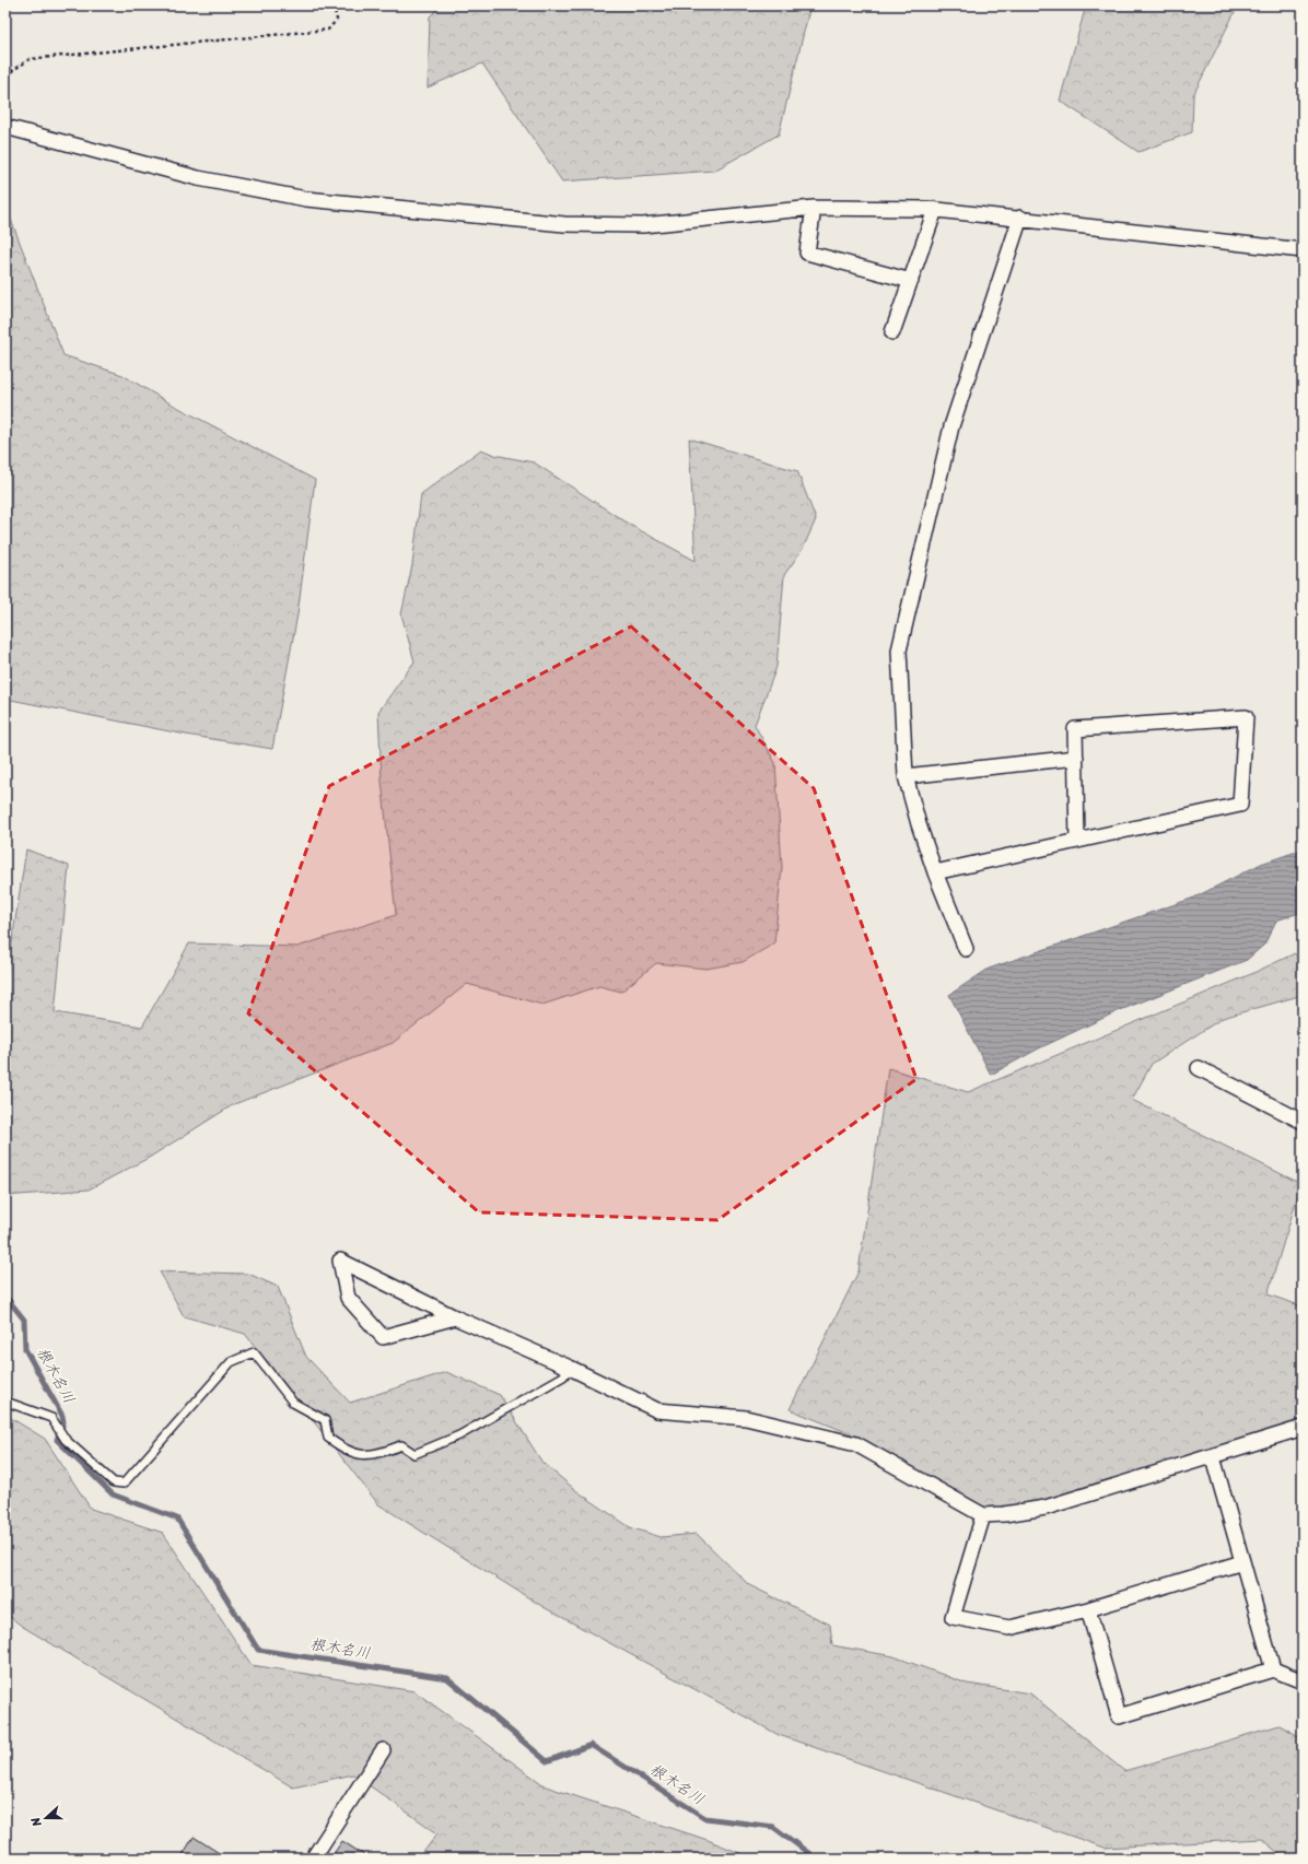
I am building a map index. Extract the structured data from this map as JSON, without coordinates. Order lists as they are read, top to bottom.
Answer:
{
  "water": ["根木名川"],
  "north": "left"
}
